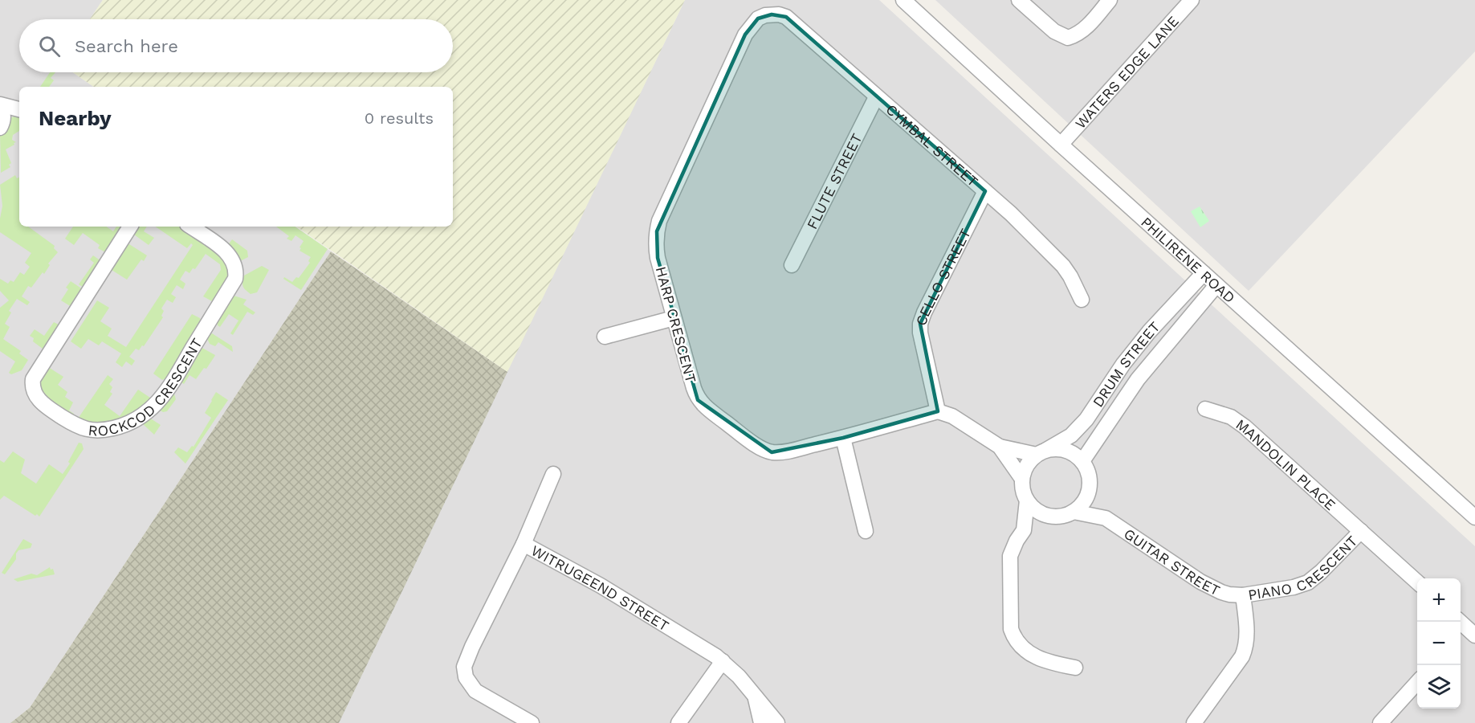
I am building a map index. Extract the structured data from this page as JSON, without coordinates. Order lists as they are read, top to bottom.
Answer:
{
  "streets": {
    "street": [
      "WATERS EDGE LANE",
      "CYMBAL STREET",
      "FLUTE STREET",
      "PHILIRENE ROAD",
      "CELLO STREET",
      "HARP CRESCENT",
      "DRUM STREET",
      "ROCKCOD CRESCENT",
      "MANDOLIN PLACE",
      "GUITAR STREET",
      "PIANO CRESCENT",
      "WITRUGEEND STREET"
    ]
  },
  "crossings": [
    ["WATERS EDGE LANE", "PHILIRENE ROAD"],
    ["CYMBAL STREET", "FLUTE STREET"],
    ["CYMBAL STREET", "CELLO STREET"],
    ["CYMBAL STREET", "HARP CRESCENT"],
    ["PHILIRENE ROAD", "DRUM STREET"],
    ["CELLO STREET", "HARP CRESCENT"],
    ["DRUM STREET", "GUITAR STREET"],
    ["MANDOLIN PLACE", "PIANO CRESCENT"],
    ["GUITAR STREET", "PIANO CRESCENT"]
  ],
  "page": {
    "search": "Search here",
    "heading": ["Nearby", "0 results"],
    "map_buttons": ["+", "−"]
  }
}
